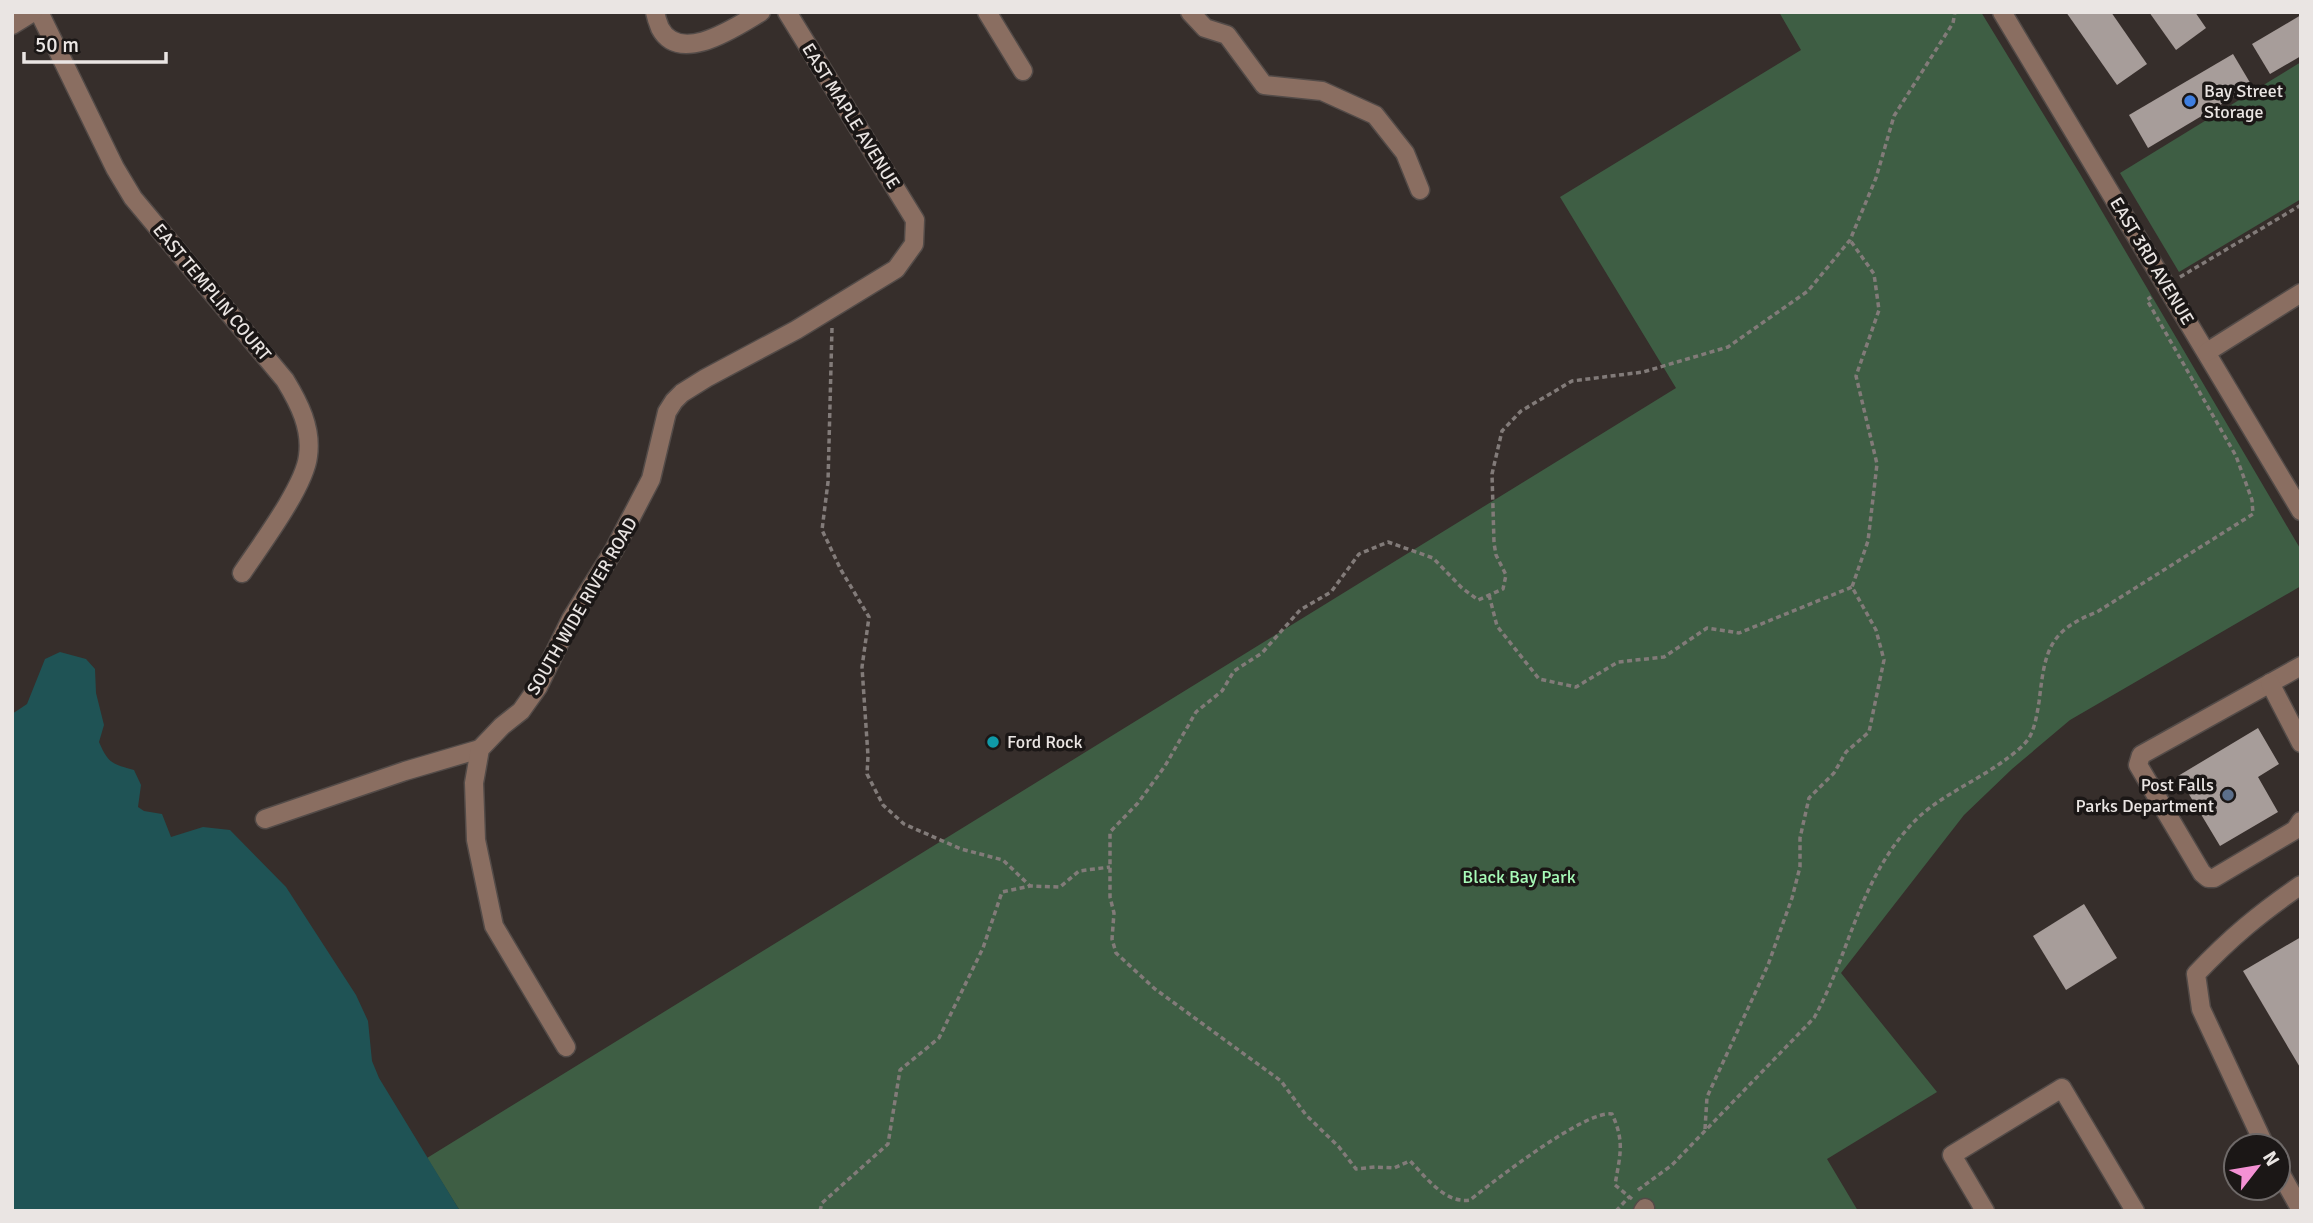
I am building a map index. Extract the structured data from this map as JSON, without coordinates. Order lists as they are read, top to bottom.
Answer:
{
  "streets": {
    "street": [
      "EAST MAPLE AVENUE",
      "EAST 3RD AVENUE",
      "EAST TEMPLIN COURT",
      "SOUTH WIDE RIVER ROAD"
    ]
  },
  "crossings": [
    ["EAST MAPLE AVENUE", "SOUTH WIDE RIVER ROAD"]
  ],
  "parks": ["Black Bay Park"],
  "places": ["Bay Street Storage", "Ford Rock", "Post Falls Parks Department"],
  "scale_bar": "50 m",
  "north": "top right"
}
